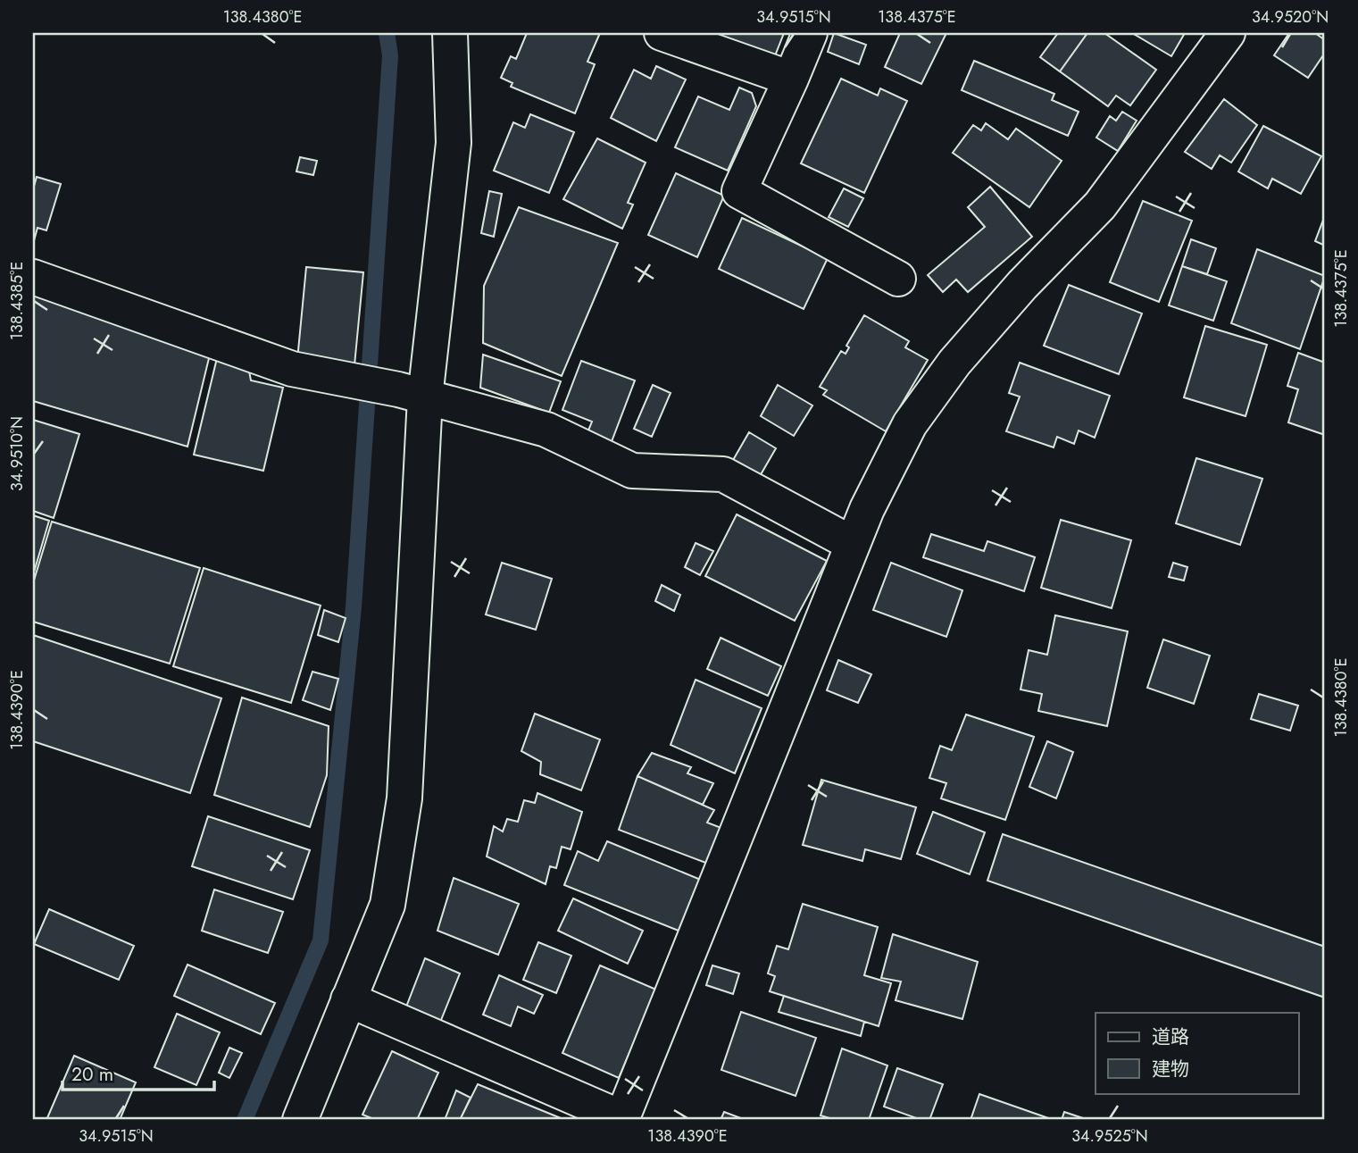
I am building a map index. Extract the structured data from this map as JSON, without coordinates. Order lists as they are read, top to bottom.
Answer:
{
  "legend": ["道路", "建物"],
  "scale_bar": "20 m",
  "coordinates": [
    "138.4380°E",
    "34.9515°N",
    "138.4375°E",
    "34.9520°N",
    "138.4385°E",
    "34.9510°N",
    "138.4390°E",
    "34.9525°N"
  ]
}
